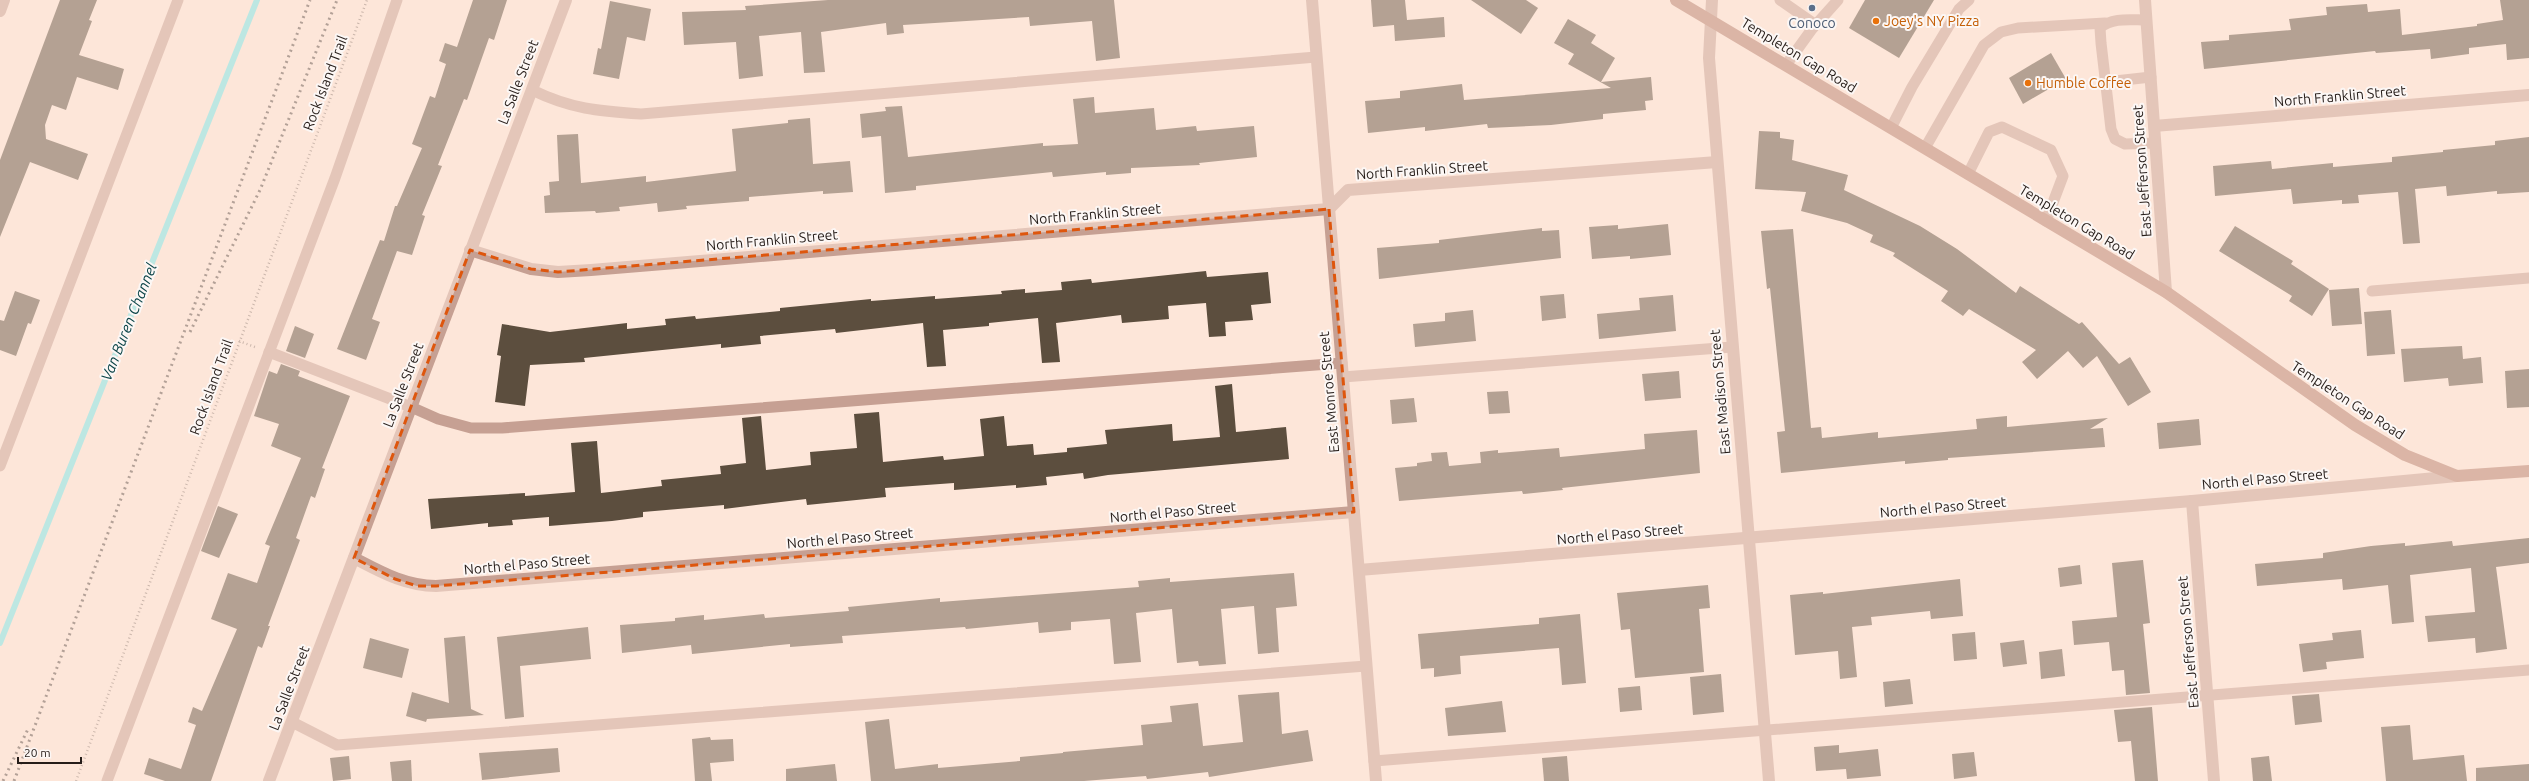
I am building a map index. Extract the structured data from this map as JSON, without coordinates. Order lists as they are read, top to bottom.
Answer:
{
  "streets": {
    "street": [
      "Templeton Gap Road",
      "La Salle Street",
      "North Franklin Street",
      "East Jefferson Street",
      "East Monroe Street",
      "East Madison Street",
      "North el Paso Street"
    ],
    "path": ["Rock Island Trail"]
  },
  "crossings": [
    ["Templeton Gap Road", "East Jefferson Street"],
    ["Templeton Gap Road", "East Madison Street"],
    ["Templeton Gap Road", "North el Paso Street"],
    ["La Salle Street", "North Franklin Street"],
    ["La Salle Street", "North el Paso Street"],
    ["North Franklin Street", "East Jefferson Street"],
    ["North Franklin Street", "East Monroe Street"],
    ["North Franklin Street", "East Madison Street"],
    ["East Jefferson Street", "North el Paso Street"],
    ["East Monroe Street", "North el Paso Street"],
    ["East Madison Street", "North el Paso Street"]
  ],
  "water": ["Van Buren Channel"],
  "places": ["Conoco", "Joey's NY Pizza", "Humble Coffee"],
  "scale_bar": "20 m"
}
